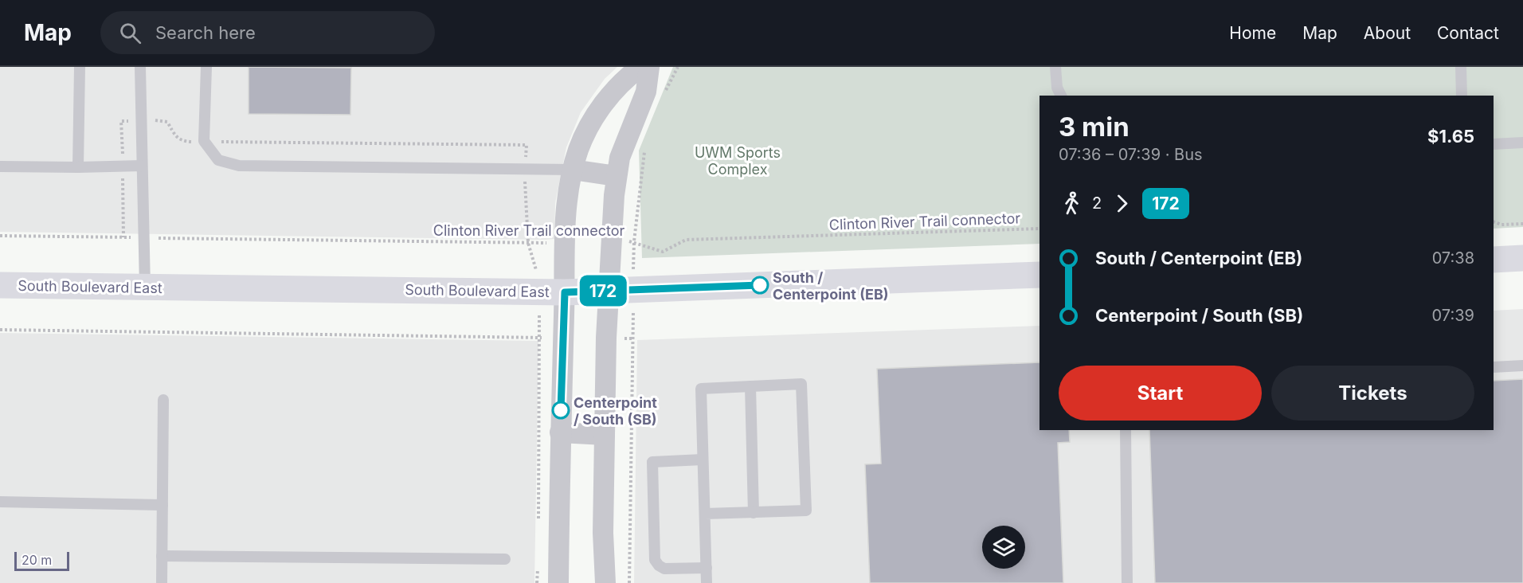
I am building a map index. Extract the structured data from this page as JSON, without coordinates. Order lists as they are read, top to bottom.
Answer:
{
  "streets": {
    "street": ["South Boulevard East"],
    "path": ["Clinton River Trail connector"]
  },
  "parks": ["UWM Sports Complex"],
  "places": ["South / Centerpoint (EB)", "Centerpoint / South (SB)"],
  "lines": ["bus line 172"],
  "scale_bar": "20 m",
  "page": {
    "header": "Map",
    "search": "Search here",
    "nav": [
      "Home",
      "Map",
      "About",
      "Contact"
    ],
    "on_map": "172",
    "heading": ["3 min", "07:36 – 07:39 · Bus", "$1.65"],
    "legs": ["2", "172"],
    "list": [
      {
        "name": "South / Centerpoint (EB)",
        "value": "07:38"
      },
      {
        "name": "Centerpoint / South (SB)",
        "value": "07:39"
      }
    ],
    "buttons": ["Start", "Tickets"],
    "scale": "20 m"
  }
}
